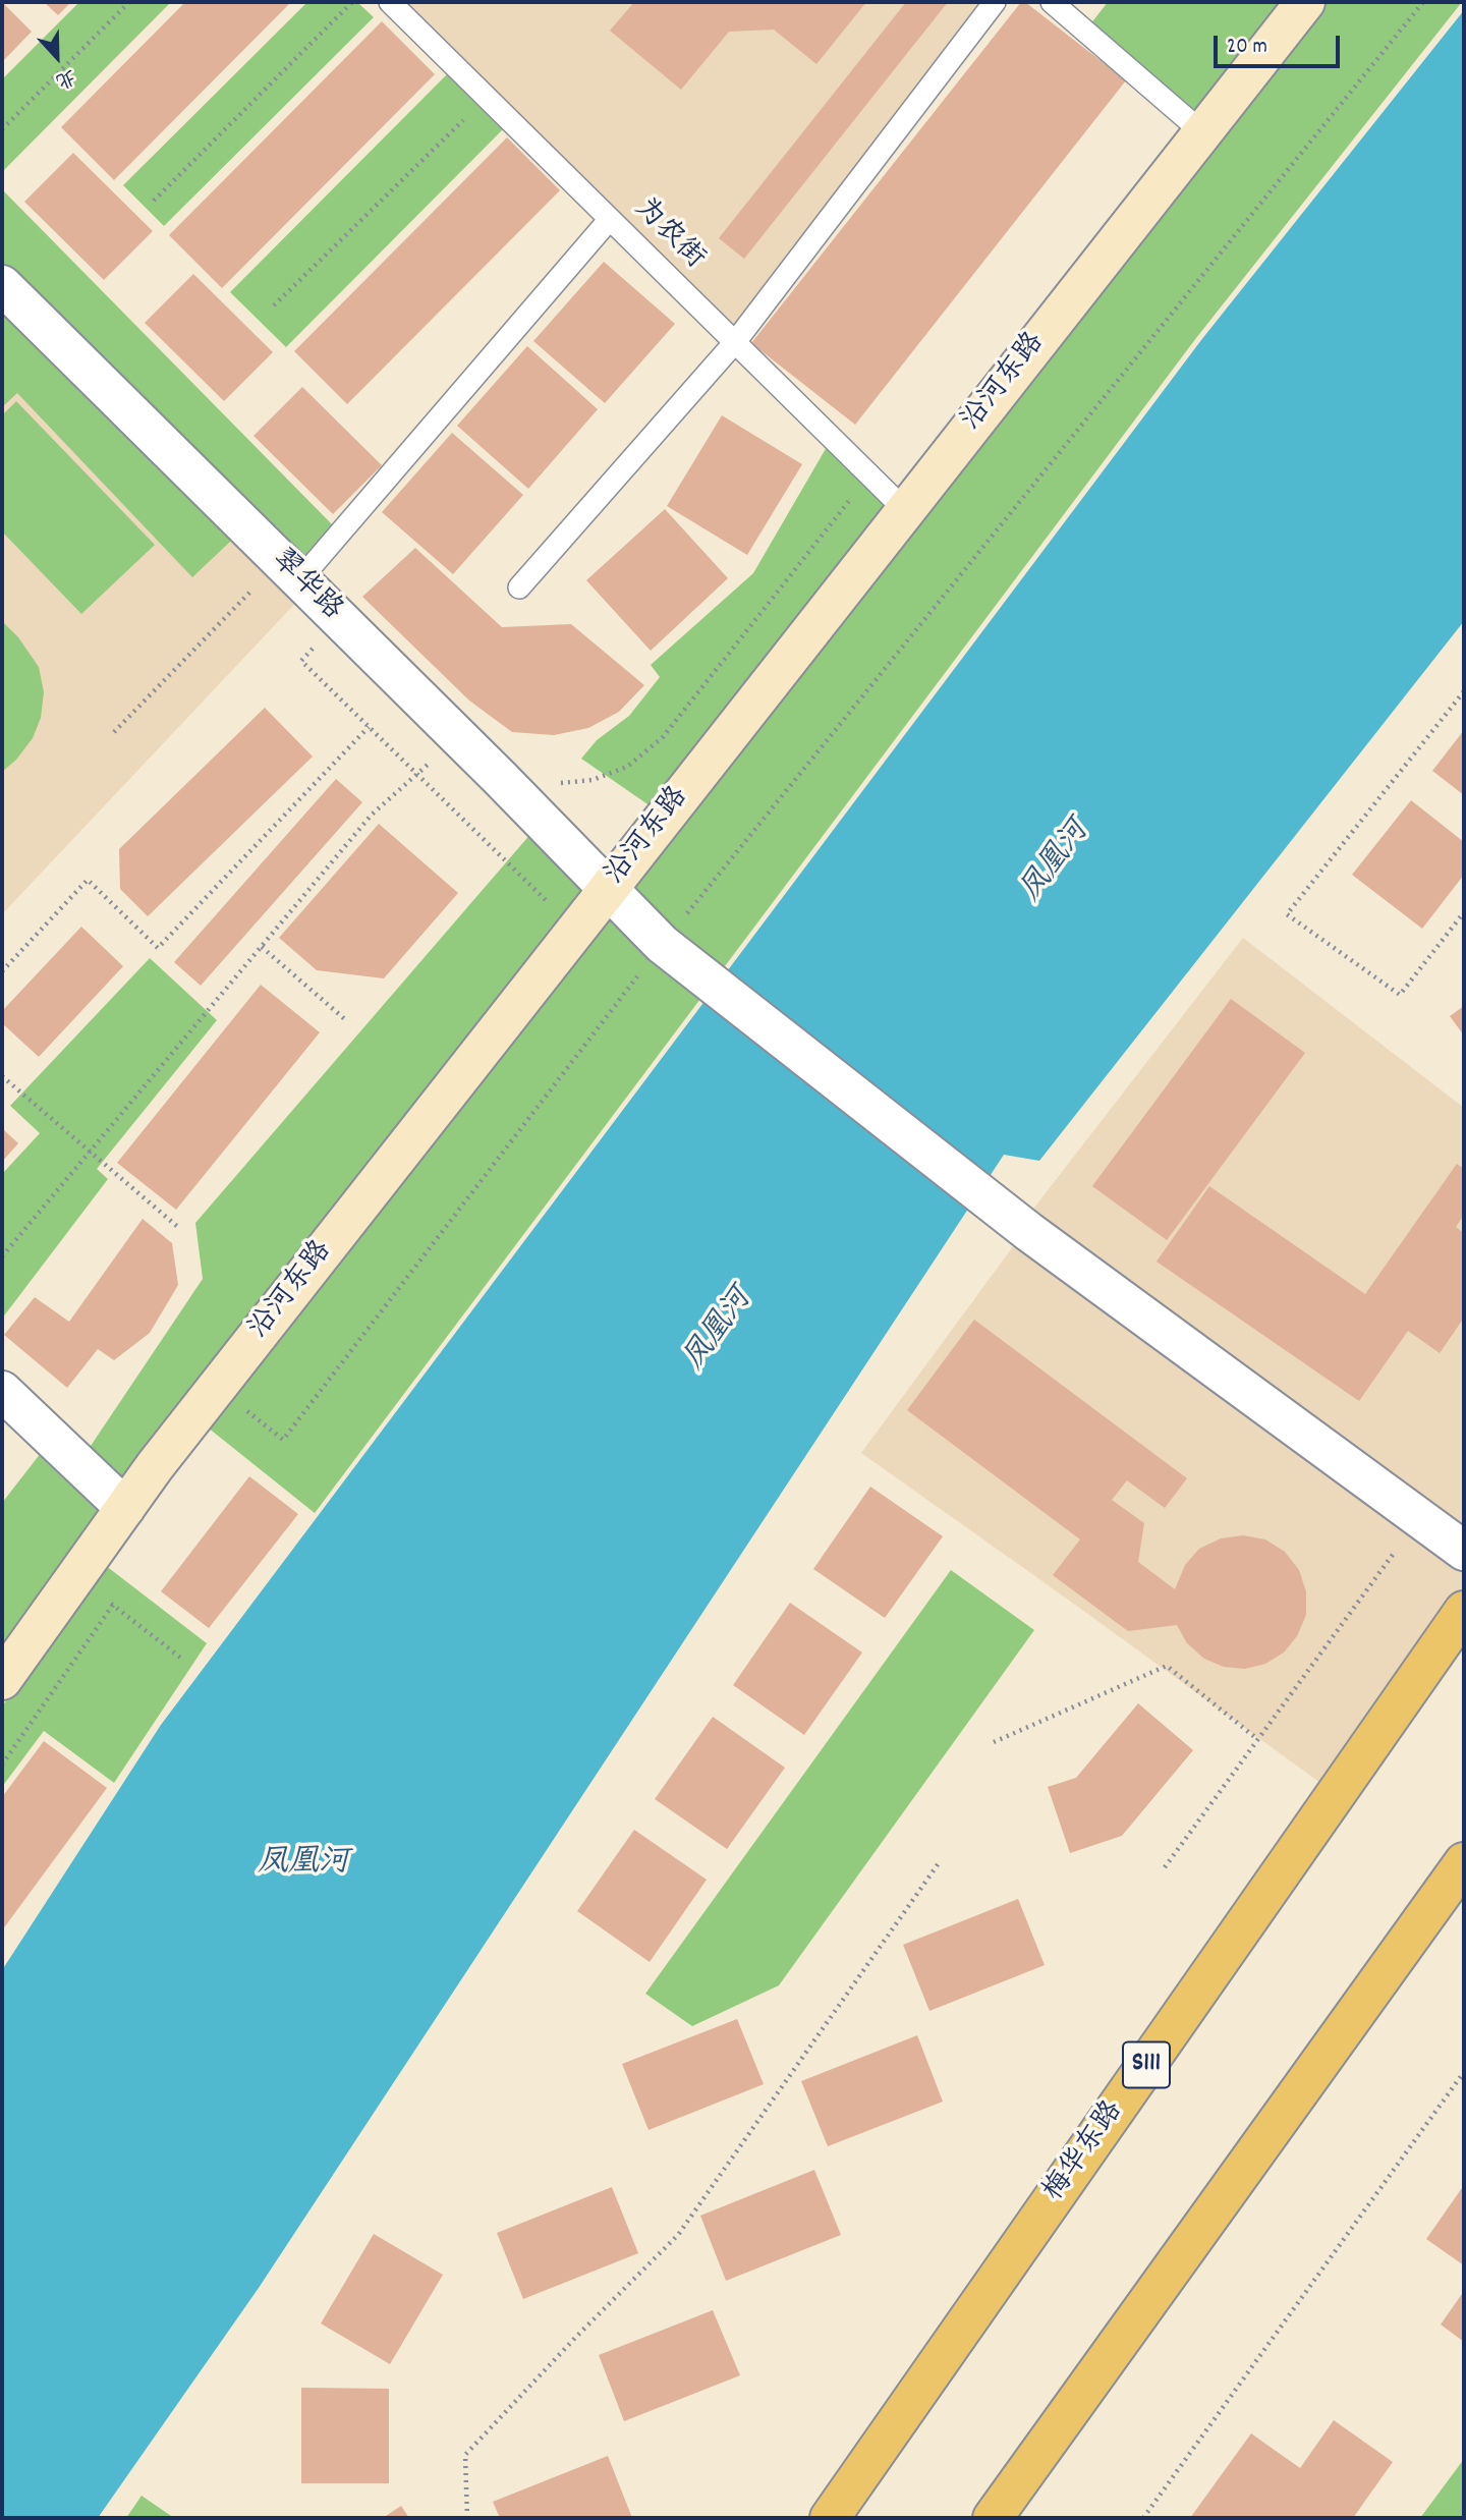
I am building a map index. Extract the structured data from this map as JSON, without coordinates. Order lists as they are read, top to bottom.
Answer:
{
  "streets": {
    "main road": ["S111", "梅华东路"],
    "street": ["沿河东路", "翠华路"],
    "lane": ["为农街"]
  },
  "crossings": [
    ["为农街", "沿河东路"],
    ["沿河东路", "翠华路"]
  ],
  "water": ["凤凰河"],
  "scale_bar": "20 m",
  "north": "bottom"
}
